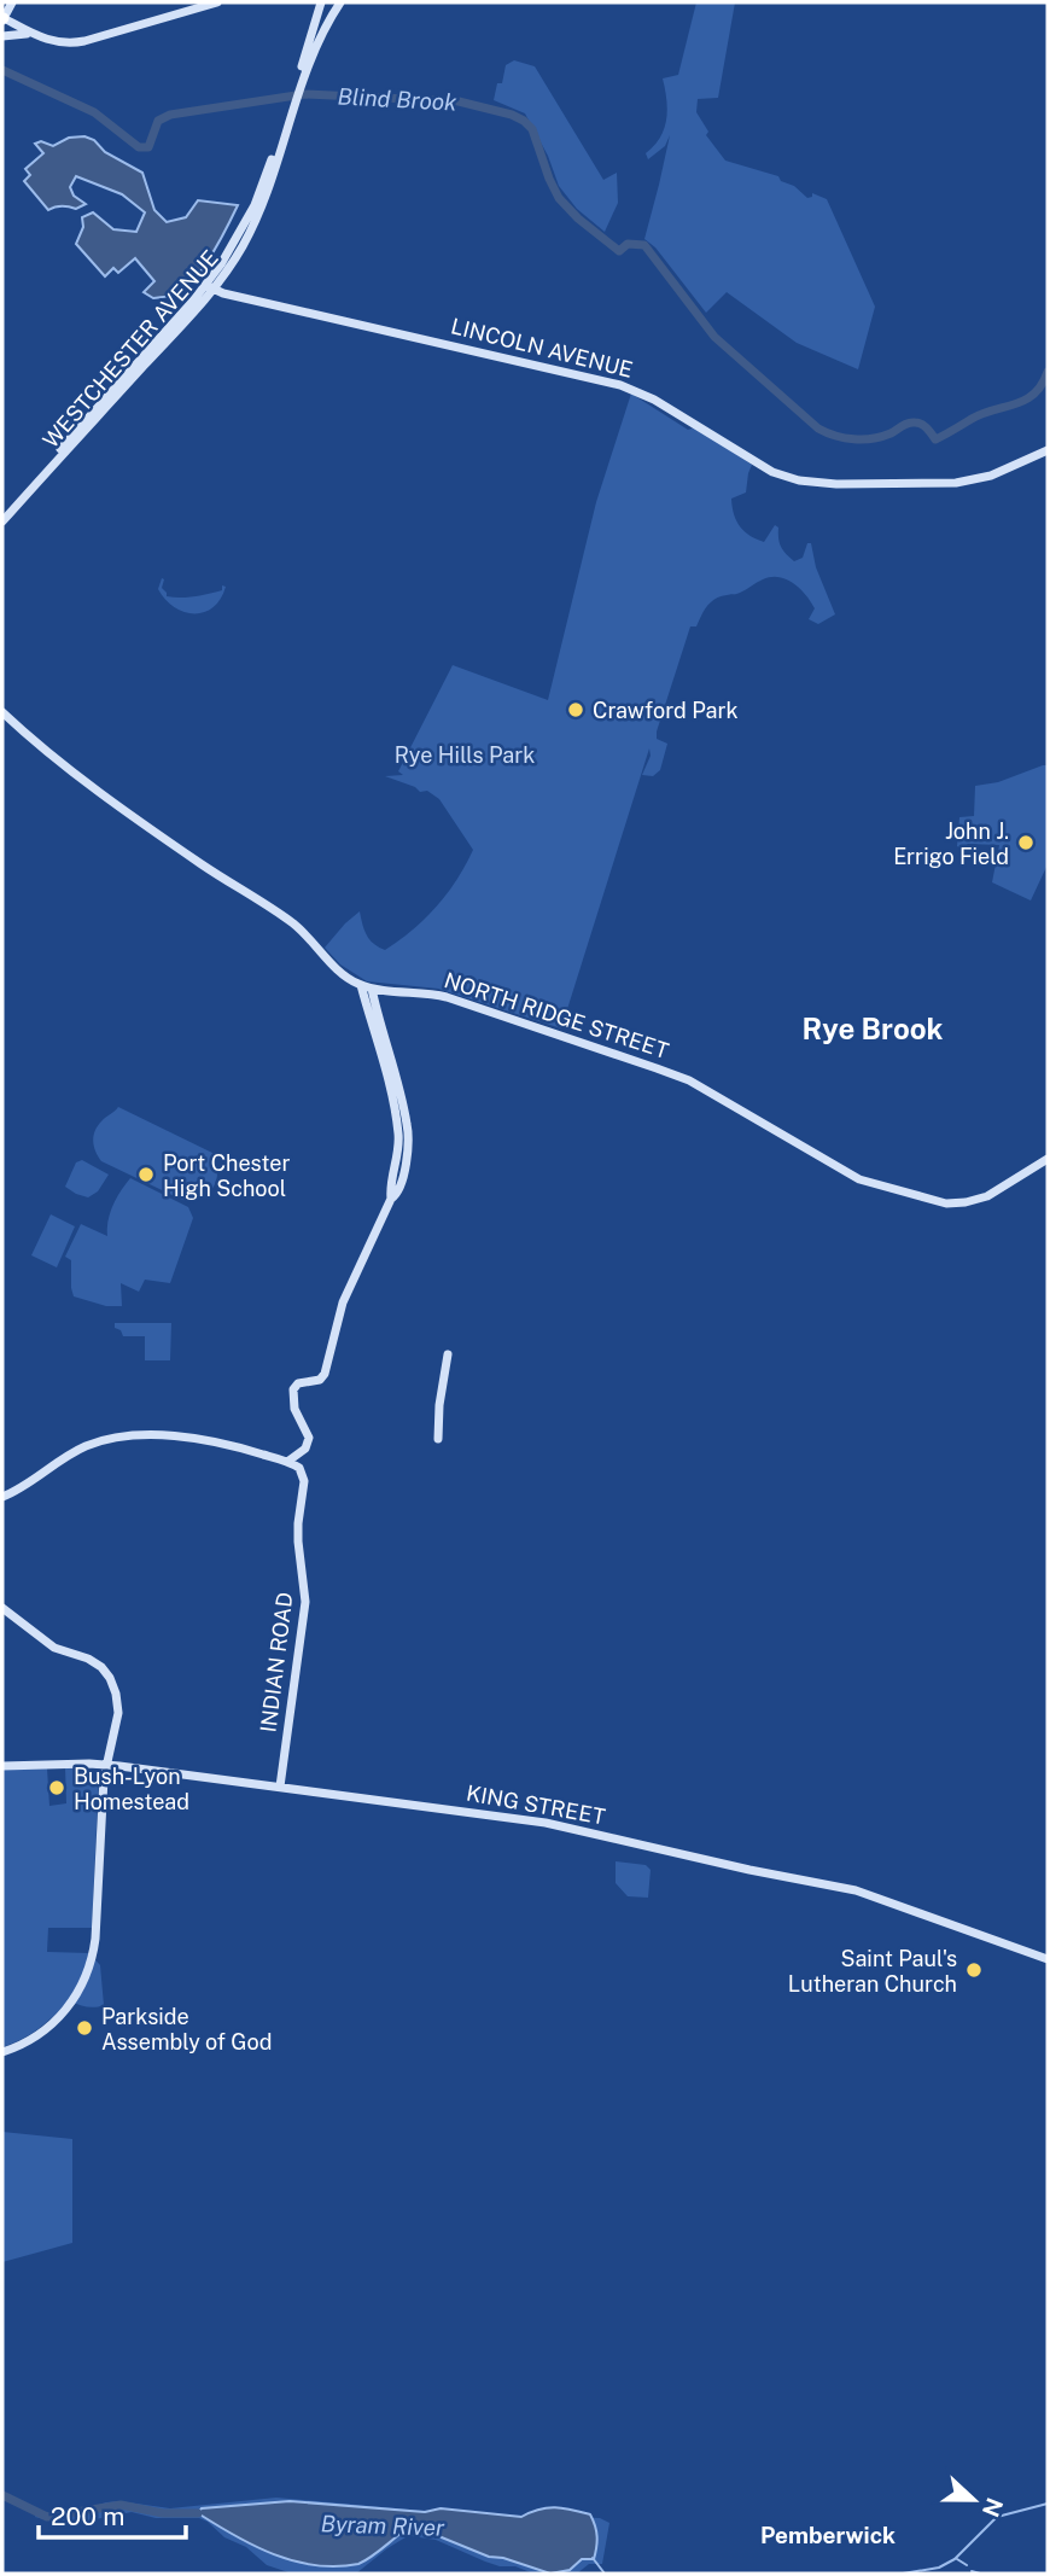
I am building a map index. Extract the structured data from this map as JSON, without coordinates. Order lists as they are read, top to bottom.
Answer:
{
  "streets": {
    "street": [
      "LINCOLN AVENUE",
      "WESTCHESTER AVENUE",
      "NORTH RIDGE STREET",
      "INDIAN ROAD",
      "KING STREET"
    ]
  },
  "crossings": [
    ["LINCOLN AVENUE", "WESTCHESTER AVENUE"],
    ["INDIAN ROAD", "KING STREET"]
  ],
  "districts": ["Rye Brook", "Pemberwick"],
  "water": ["Blind Brook", "Byram River"],
  "parks": ["Rye Hills Park"],
  "places": [
    "Crawford Park",
    "John J. Errigo Field",
    "Port Chester High School",
    "Bush-Lyon Homestead",
    "Saint Paul's Lutheran Church",
    "Parkside Assembly of God"
  ],
  "scale_bar": "200 m",
  "north": "right"
}
